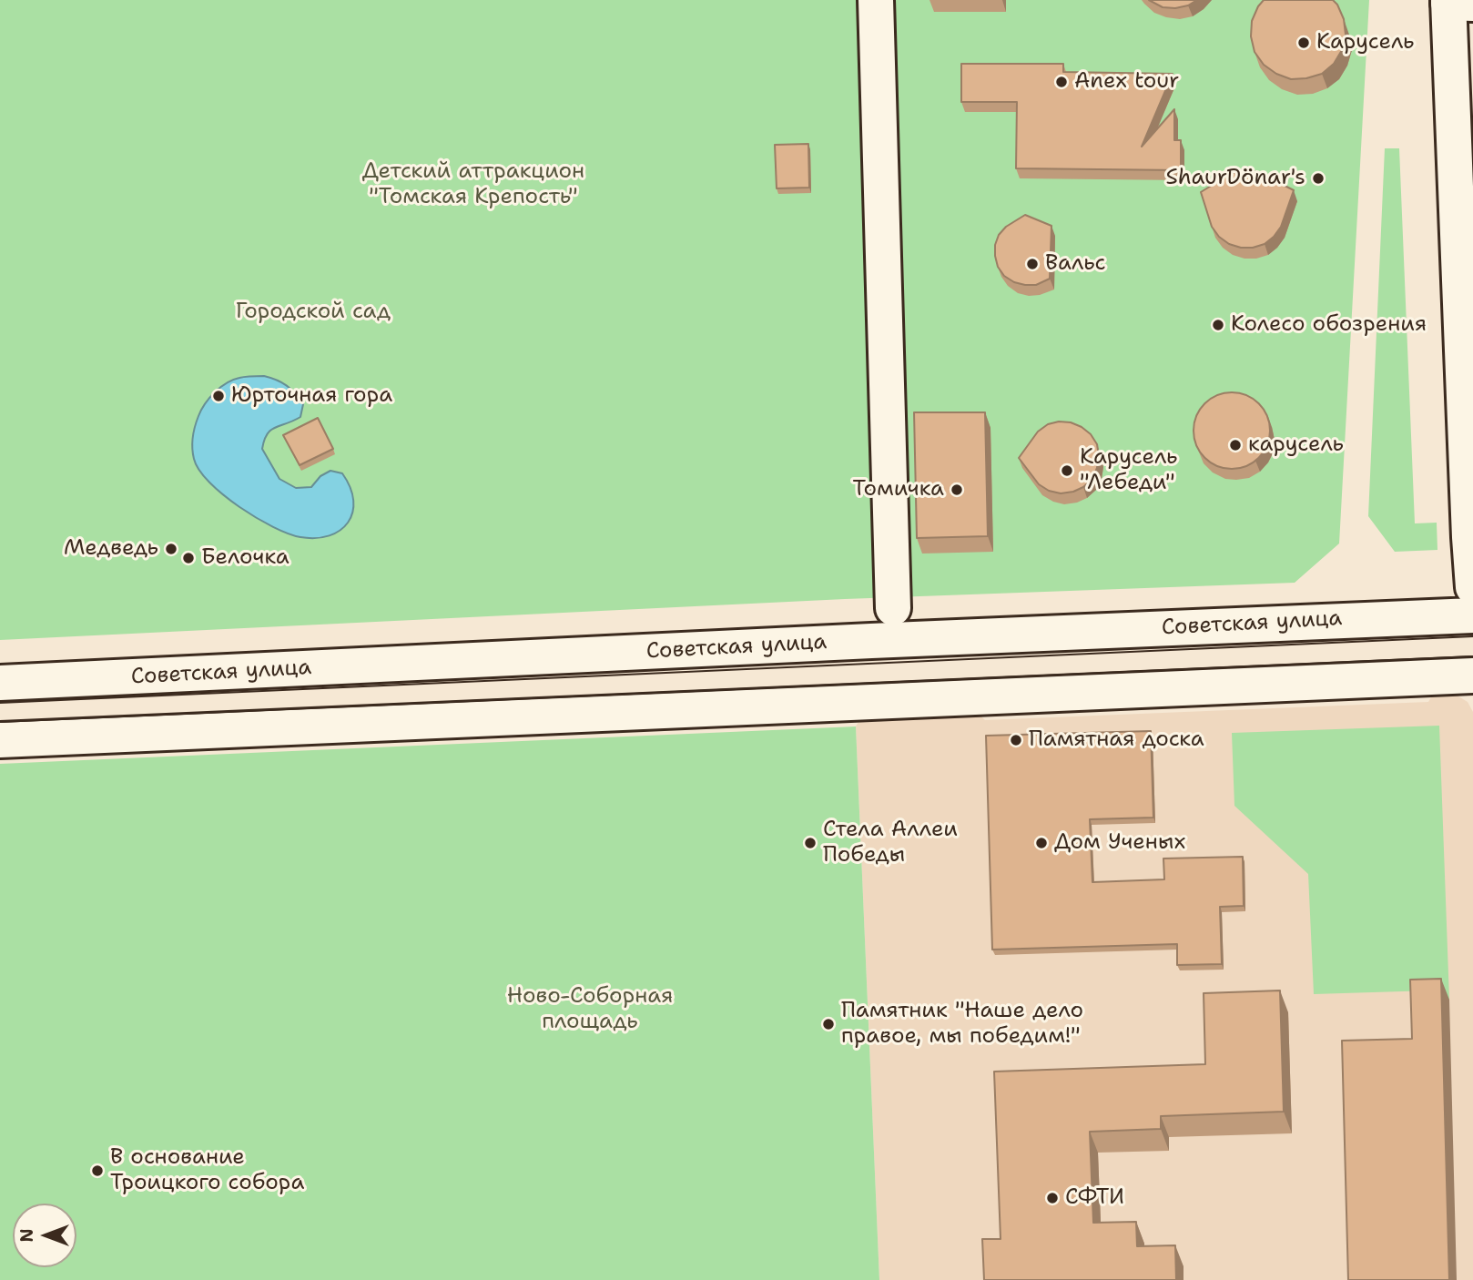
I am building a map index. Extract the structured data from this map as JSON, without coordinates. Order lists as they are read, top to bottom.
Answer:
{
  "streets": {
    "street": ["Советская улица"]
  },
  "parks": ["Детский аттракцион \"Томская Крепость\"", "Городской сад", "Ново-Соборная площадь"],
  "places": [
    "Карусель",
    "Anex tour",
    "ShaurDönar's",
    "Вальс",
    "Колесо обозрения",
    "Юрточная гора",
    "карусель",
    "Карусель \"Лебеди\"",
    "Томичка",
    "Медведь",
    "Белочка",
    "Памятная доска",
    "Стела Аллеи Победы",
    "Дом Ученых",
    "Памятник \"Наше дело правое, мы победим!\"",
    "В основание Троицкого собора",
    "СФТИ"
  ],
  "north": "left"
}
